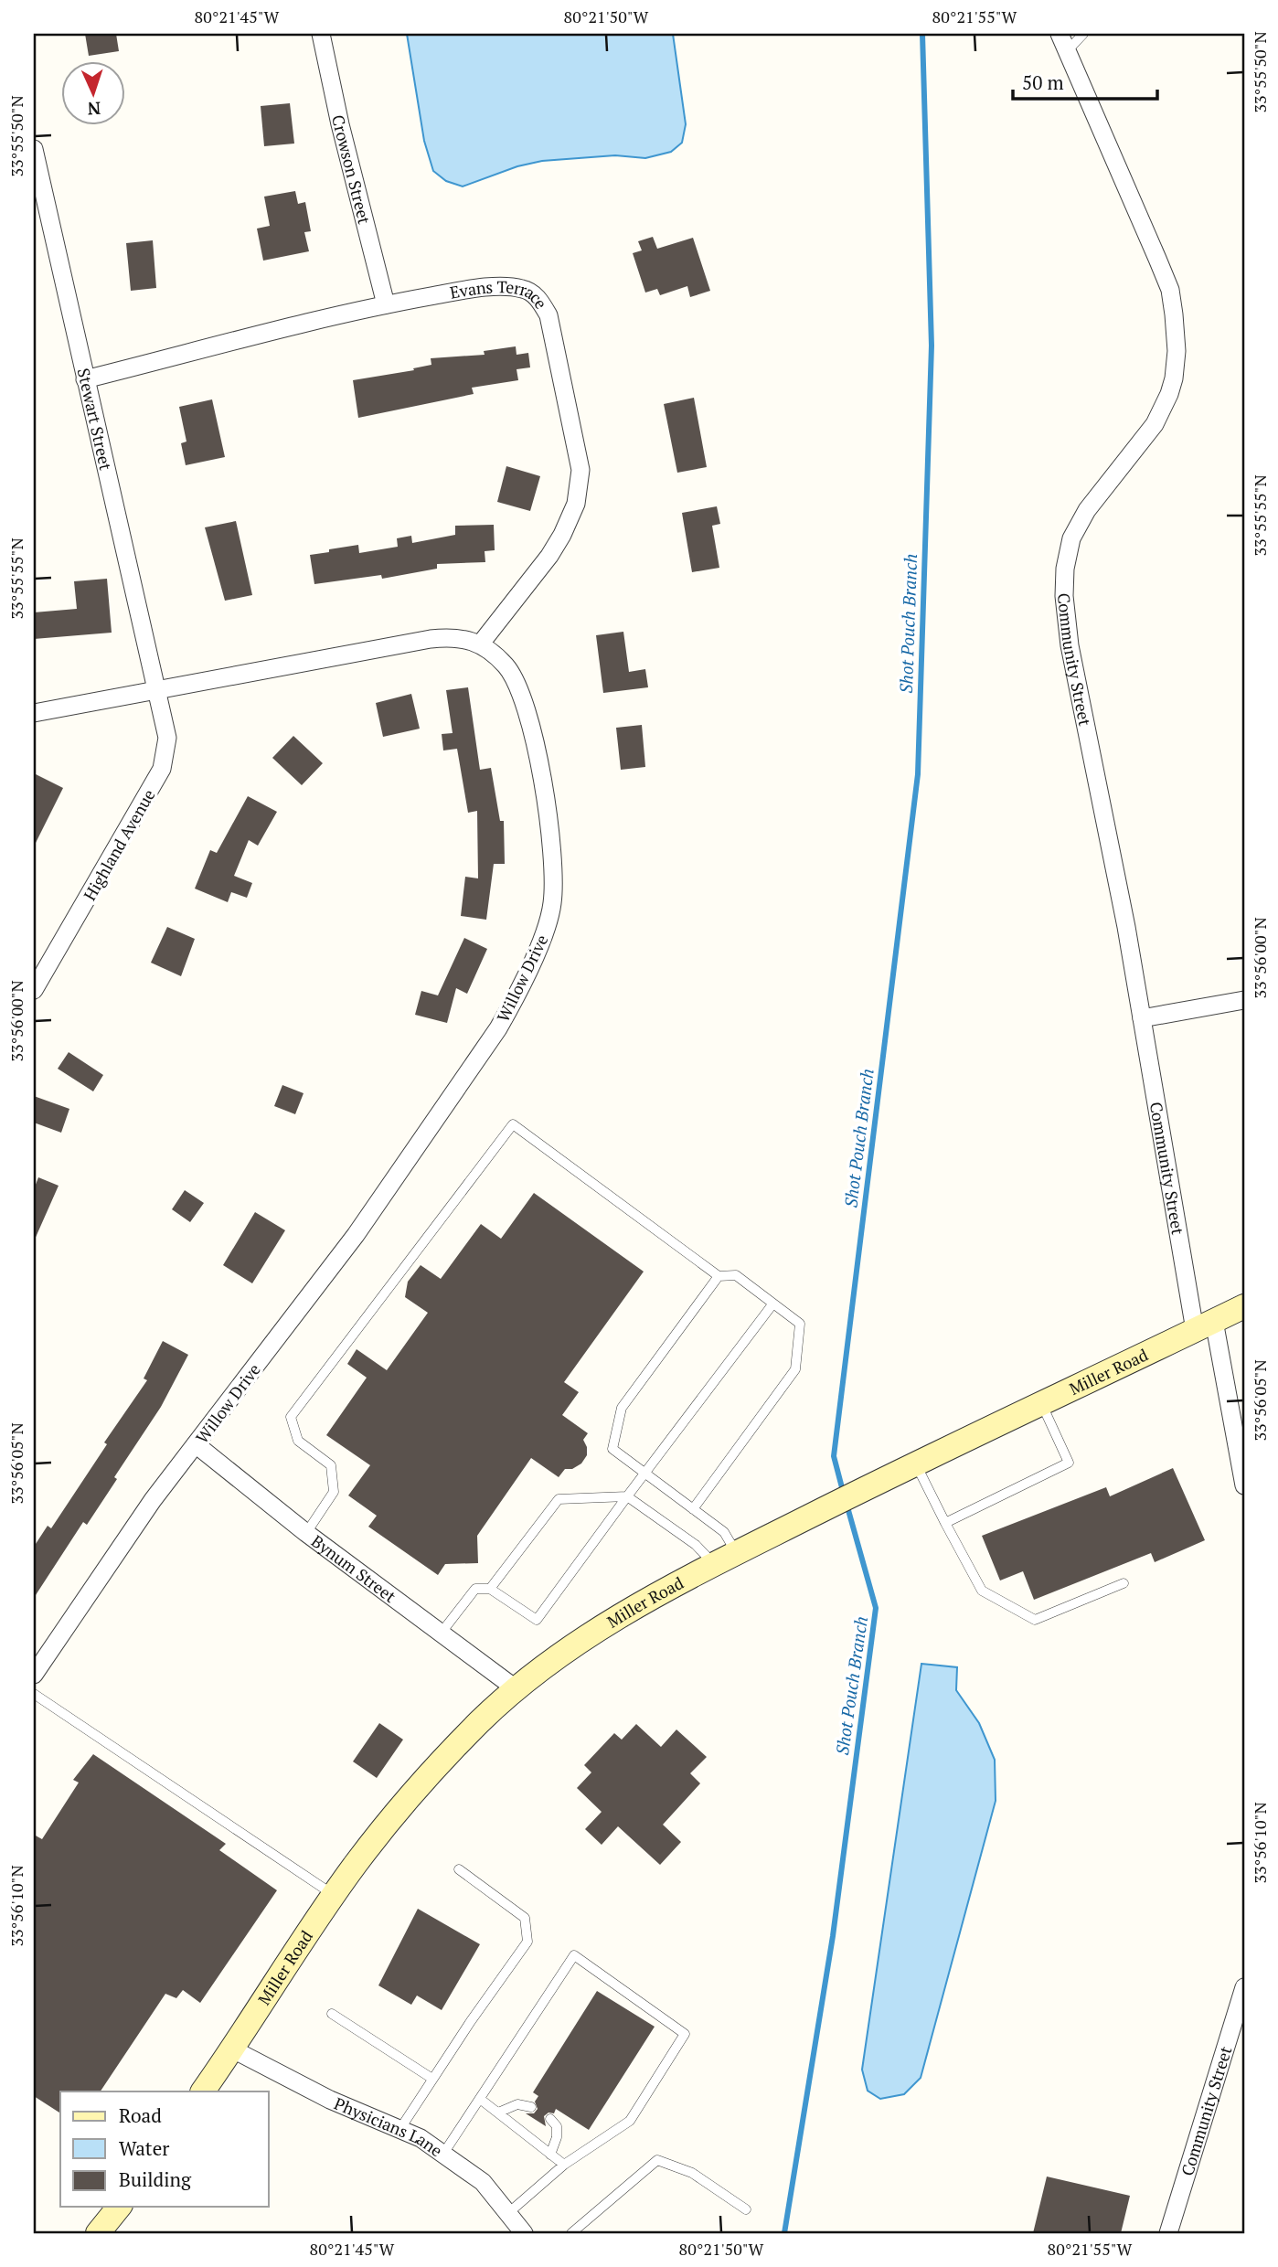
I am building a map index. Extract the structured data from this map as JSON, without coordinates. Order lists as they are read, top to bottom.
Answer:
{
  "streets": {
    "main road": ["Miller Road"],
    "street": [
      "Crowson Street",
      "Evans Terrace",
      "Stewart Street",
      "Community Street",
      "Highland Avenue",
      "Willow Drive",
      "Bynum Street",
      "Physicians Lane"
    ]
  },
  "crossings": [
    ["Crowson Street", "Evans Terrace"],
    ["Evans Terrace", "Stewart Street"],
    ["Evans Terrace", "Willow Drive"],
    ["Stewart Street", "Highland Avenue"],
    ["Stewart Street", "Willow Drive"],
    ["Community Street", "Miller Road"],
    ["Highland Avenue", "Willow Drive"],
    ["Willow Drive", "Bynum Street"],
    ["Miller Road", "Bynum Street"],
    ["Miller Road", "Physicians Lane"]
  ],
  "water": ["Shot Pouch Branch"],
  "legend": ["Road", "Water", "Building"],
  "scale_bar": "50 m",
  "north": "bottom",
  "coordinates": [
    "80°21'45\"W",
    "80°21'50\"W",
    "80°21'55\"W",
    "33°55'50\"N",
    "33°55'55\"N",
    "33°56'00\"N",
    "33°56'05\"N",
    "33°56'10\"N"
  ]
}
